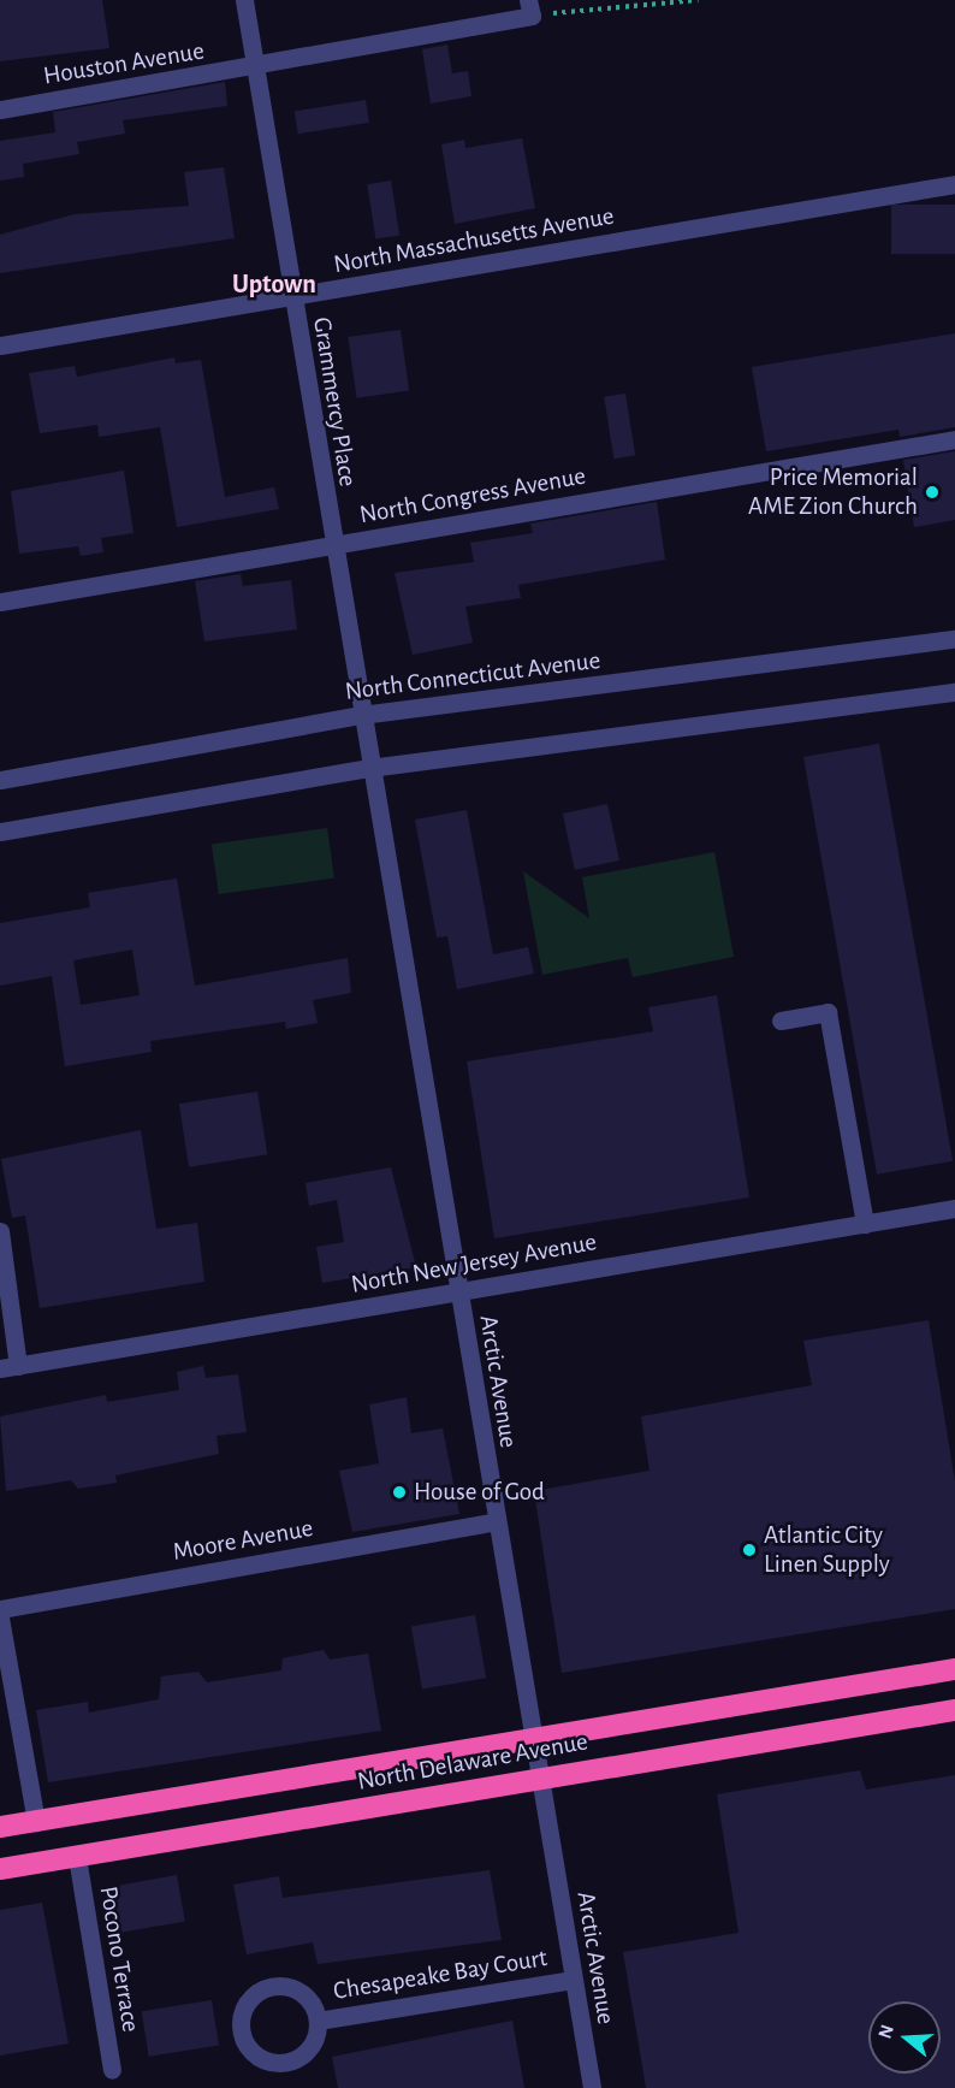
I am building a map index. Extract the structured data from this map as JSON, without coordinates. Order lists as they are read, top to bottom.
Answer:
{
  "streets": {
    "highway": ["North Delaware Avenue"],
    "street": [
      "Houston Avenue",
      "North Massachusetts Avenue",
      "Grammercy Place",
      "North Congress Avenue",
      "North Connecticut Avenue",
      "North New Jersey Avenue",
      "Arctic Avenue",
      "Moore Avenue",
      "Pocono Terrace",
      "Chesapeake Bay Court"
    ]
  },
  "crossings": [
    ["Houston Avenue", "Grammercy Place"],
    ["North Massachusetts Avenue", "Grammercy Place"],
    ["Grammercy Place", "North Congress Avenue"],
    ["Grammercy Place", "North Connecticut Avenue"],
    ["Grammercy Place", "Arctic Avenue"],
    ["North New Jersey Avenue", "Arctic Avenue"],
    ["Arctic Avenue", "Moore Avenue"],
    ["Arctic Avenue", "North Delaware Avenue"],
    ["Arctic Avenue", "Chesapeake Bay Court"],
    ["North Delaware Avenue", "Pocono Terrace"]
  ],
  "districts": ["Uptown"],
  "places": ["Price Memorial AME Zion Church", "House of God", "Atlantic City Linen Supply"],
  "north": "left"
}
